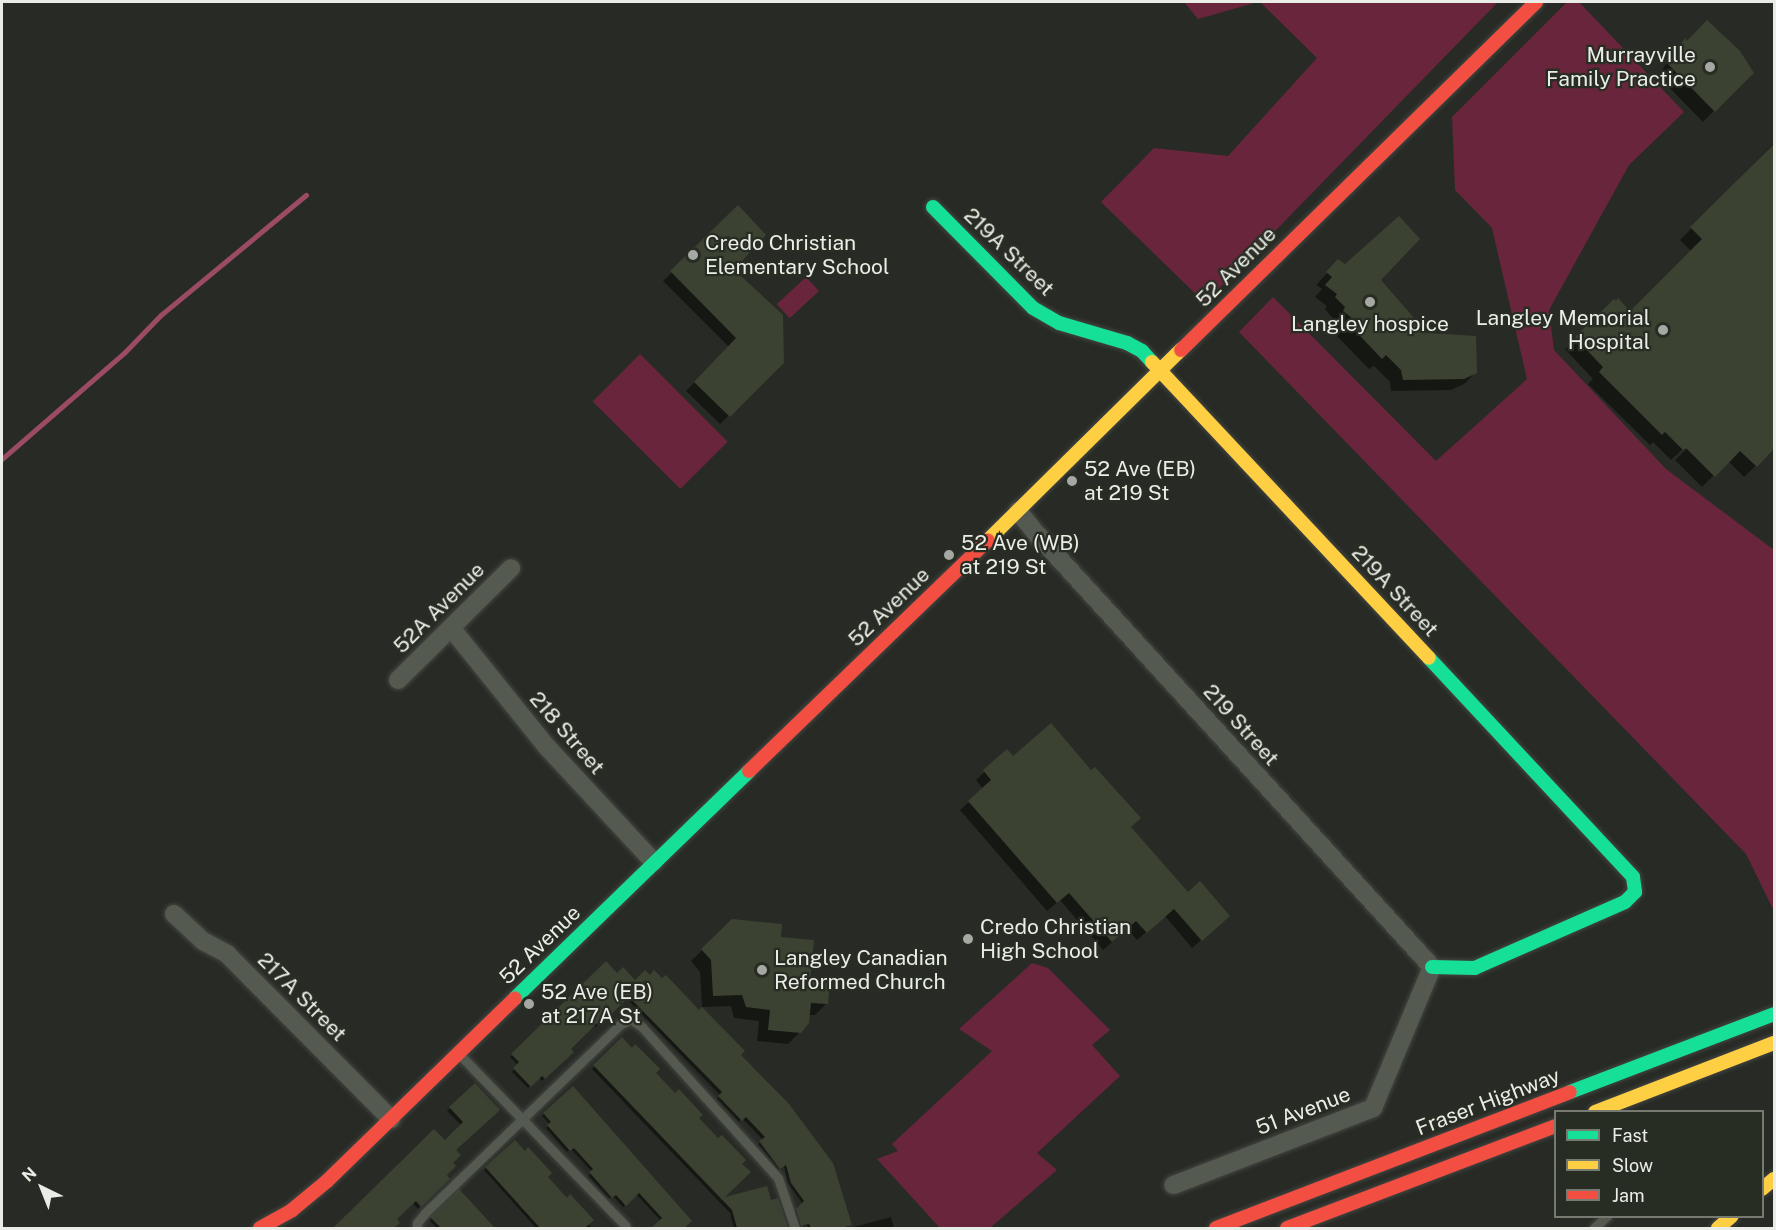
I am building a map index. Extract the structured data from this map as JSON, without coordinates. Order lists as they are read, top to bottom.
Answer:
{
  "streets": {
    "street": [
      "219A Street",
      "52 Avenue",
      "52A Avenue",
      "219 Street",
      "218 Street",
      "217A Street",
      "Fraser Highway",
      "51 Avenue"
    ]
  },
  "crossings": [
    ["219A Street", "52 Avenue"],
    ["219A Street", "219 Street"],
    ["219A Street", "51 Avenue"],
    ["52 Avenue", "219 Street"],
    ["52 Avenue", "218 Street"],
    ["52 Avenue", "217A Street"],
    ["52A Avenue", "218 Street"],
    ["219 Street", "51 Avenue"]
  ],
  "places": [
    "Murrayville Family Practice",
    "Credo Christian Elementary School",
    "Langley hospice",
    "Langley Memorial Hospital",
    "52 Ave (EB) at 219 St",
    "52 Ave (WB) at 219 St",
    "Credo Christian High School",
    "Langley Canadian Reformed Church",
    "52 Ave (EB) at 217A St"
  ],
  "legend": ["Fast", "Slow", "Jam"],
  "north": "top left"
}
